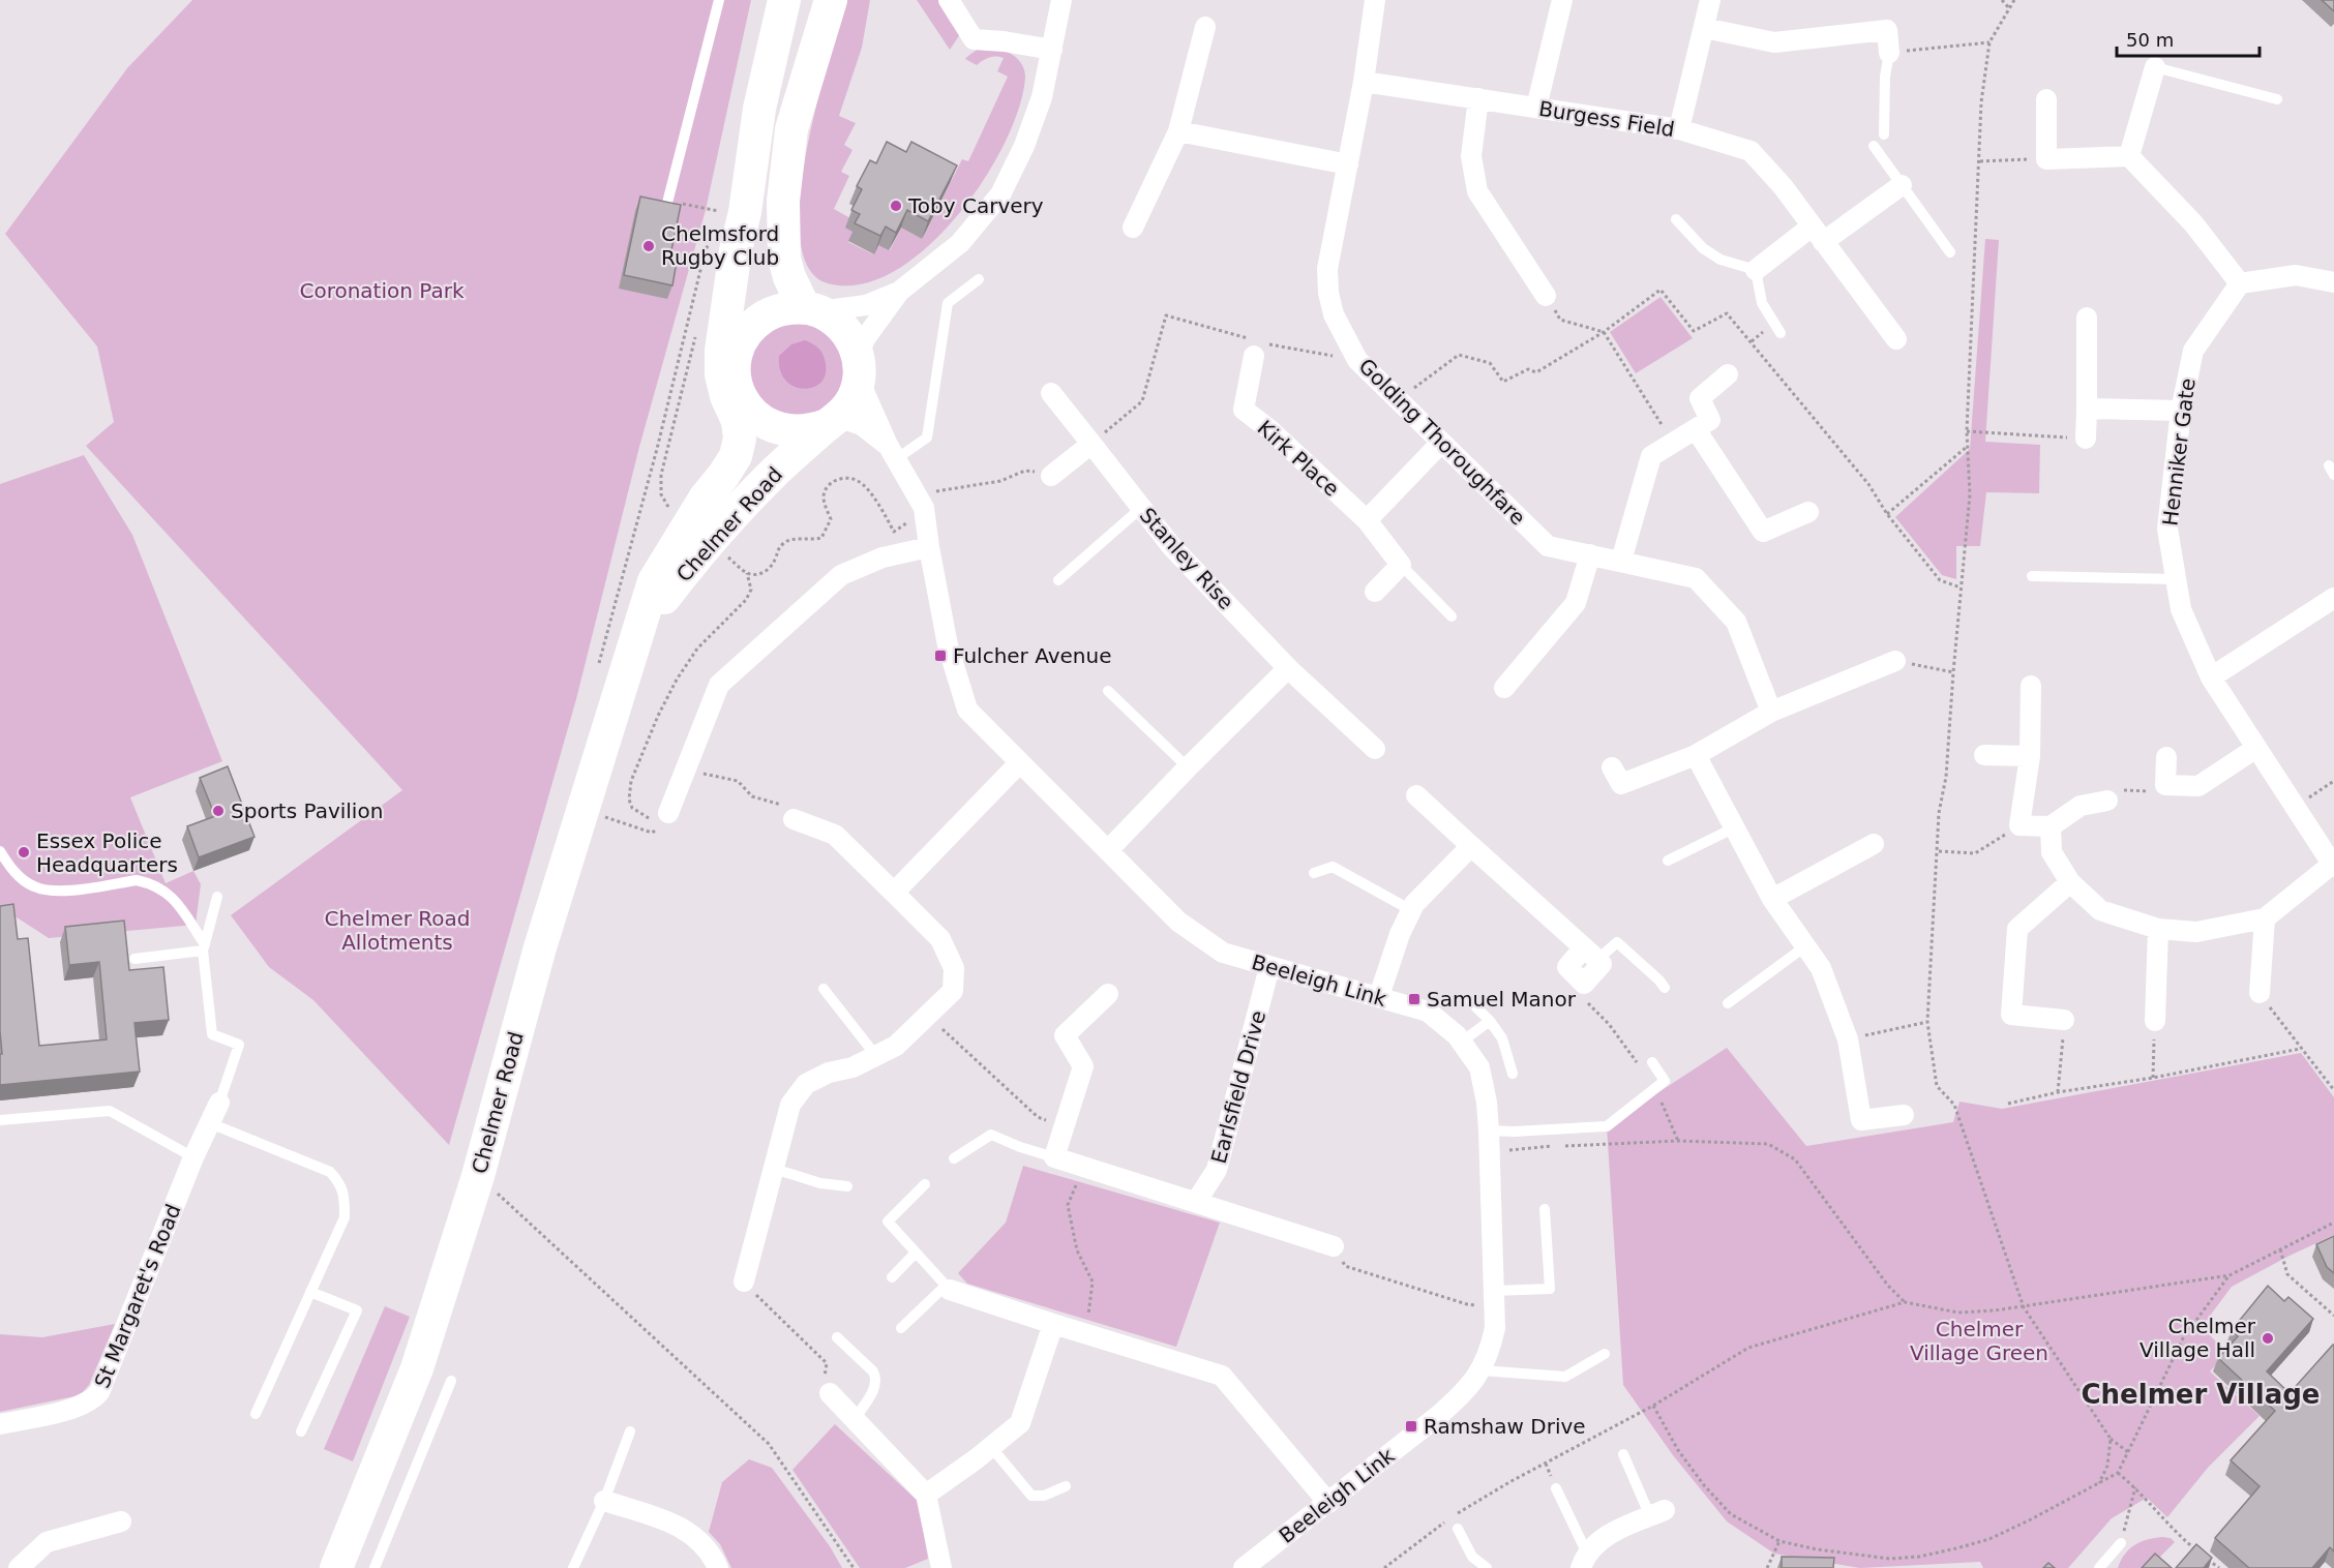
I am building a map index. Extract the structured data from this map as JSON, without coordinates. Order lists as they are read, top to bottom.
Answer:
{
  "streets": {
    "main road": ["Chelmer Road"],
    "street": [
      "Burgess Field",
      "Golding Thoroughfare",
      "Henniker Gate",
      "Kirk Place",
      "Stanley Rise",
      "Beeleigh Link",
      "Earlsfield Drive",
      "St Margaret's Road"
    ]
  },
  "crossings": [
    ["Burgess Field", "Golding Thoroughfare"],
    ["Chelmer Road", "Beeleigh Link"],
    ["Beeleigh Link", "Earlsfield Drive"]
  ],
  "districts": ["Chelmer Village"],
  "parks": ["Coronation Park", "Chelmer Road Allotments", "Chelmer Village Green"],
  "places": {
    "other": [
      "Toby Carvery",
      "Chelmsford Rugby Club",
      "Sports Pavilion",
      "Essex Police Headquarters",
      "Chelmer Village Hall"
    ],
    "transit": ["Fulcher Avenue", "Samuel Manor", "Ramshaw Drive"]
  },
  "scale_bar": "50 m"
}
